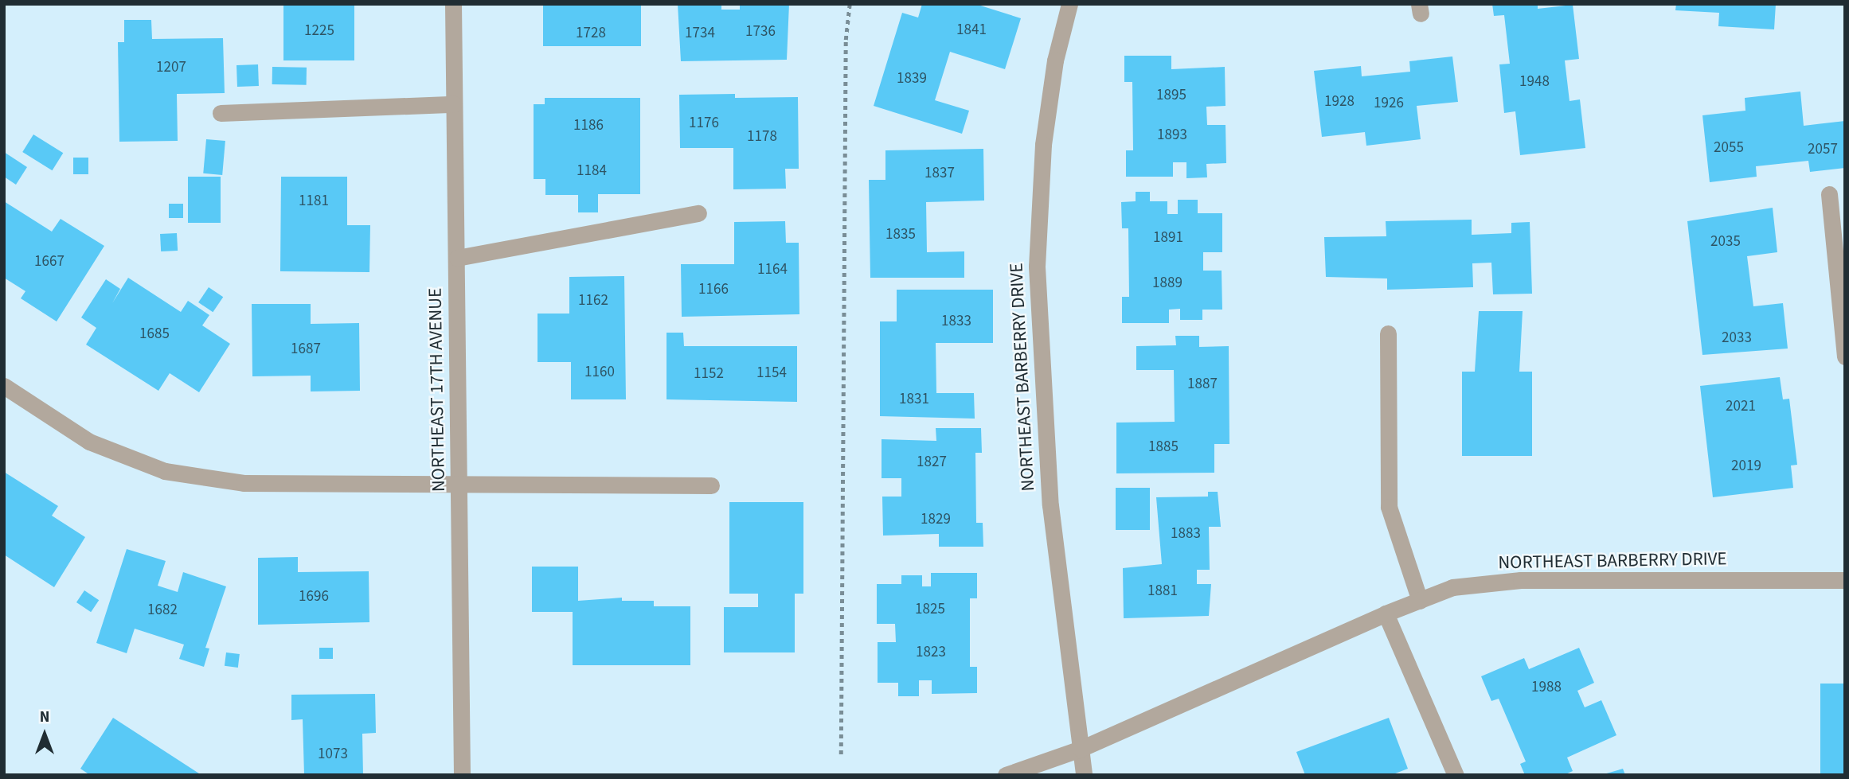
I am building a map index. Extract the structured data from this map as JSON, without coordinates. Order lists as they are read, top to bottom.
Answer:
{
  "streets": {
    "street": ["NORTHEAST BARBERRY DRIVE", "NORTHEAST 17TH AVENUE"]
  },
  "house_numbers": [
    "1841",
    "1225",
    "1736",
    "1728",
    "1734",
    "1207",
    "1839",
    "1948",
    "1895",
    "1928",
    "1926",
    "1176",
    "1186",
    "1893",
    "1178",
    "2055",
    "2057",
    "1184",
    "1837",
    "1181",
    "1835",
    "1891",
    "2035",
    "1667",
    "1164",
    "1889",
    "1166",
    "1162",
    "1833",
    "1685",
    "2033",
    "1687",
    "1160",
    "1154",
    "1152",
    "1887",
    "1831",
    "2021",
    "1885",
    "1827",
    "2019",
    "1829",
    "1883",
    "1881",
    "1696",
    "1825",
    "1682",
    "1823",
    "1988",
    "1073"
  ],
  "north": "top"
}
